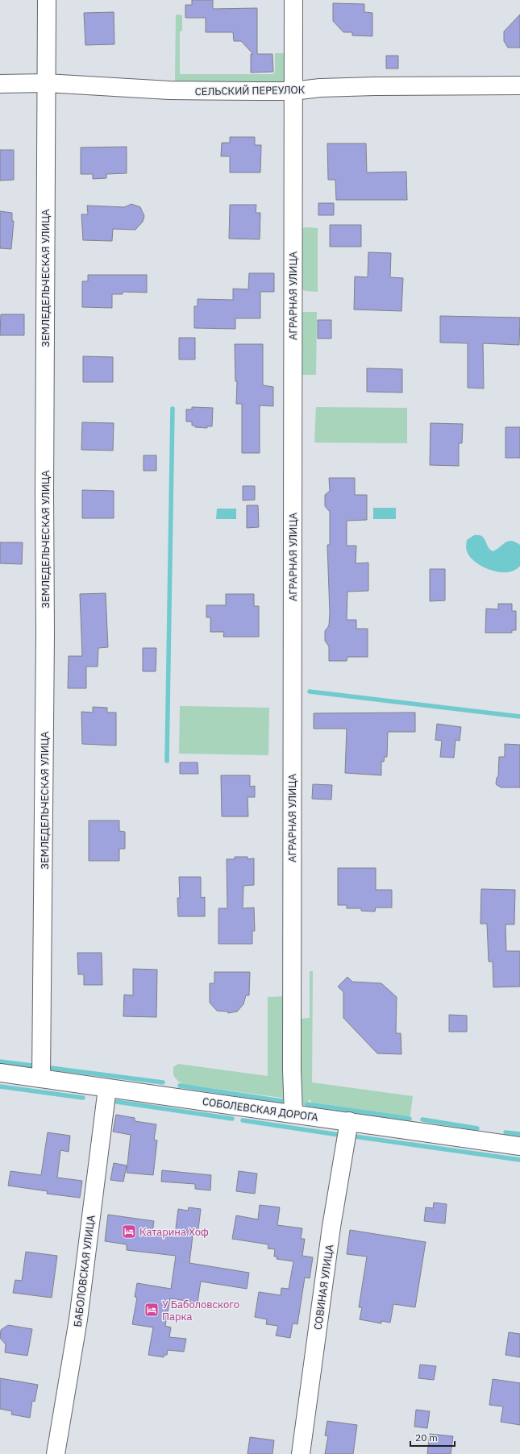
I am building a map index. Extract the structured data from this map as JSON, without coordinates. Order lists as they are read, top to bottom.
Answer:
{
  "streets": {
    "street": [
      "СЕЛЬСКИЙ ПЕРЕУЛОК",
      "ЗЕМЛЕДЕЛЬЧЕСКАЯ УЛИЦА",
      "АГРАРНАЯ УЛИЦА",
      "СОБОЛЕВСКАЯ ДОРОГА",
      "БАБОЛОВСКАЯ УЛИЦА",
      "СОВИНАЯ УЛИЦА"
    ]
  },
  "crossings": [
    ["СЕЛЬСКИЙ ПЕРЕУЛОК", "ЗЕМЛЕДЕЛЬЧЕСКАЯ УЛИЦА"],
    ["СЕЛЬСКИЙ ПЕРЕУЛОК", "АГРАРНАЯ УЛИЦА"],
    ["ЗЕМЛЕДЕЛЬЧЕСКАЯ УЛИЦА", "СОБОЛЕВСКАЯ ДОРОГА"],
    ["АГРАРНАЯ УЛИЦА", "СОБОЛЕВСКАЯ ДОРОГА"],
    ["СОБОЛЕВСКАЯ ДОРОГА", "БАБОЛОВСКАЯ УЛИЦА"],
    ["СОБОЛЕВСКАЯ ДОРОГА", "СОВИНАЯ УЛИЦА"]
  ],
  "places": {
    "hotel": ["Катарина Хоф", "У Баболовского Парка"]
  },
  "scale_bar": "20 m"
}
